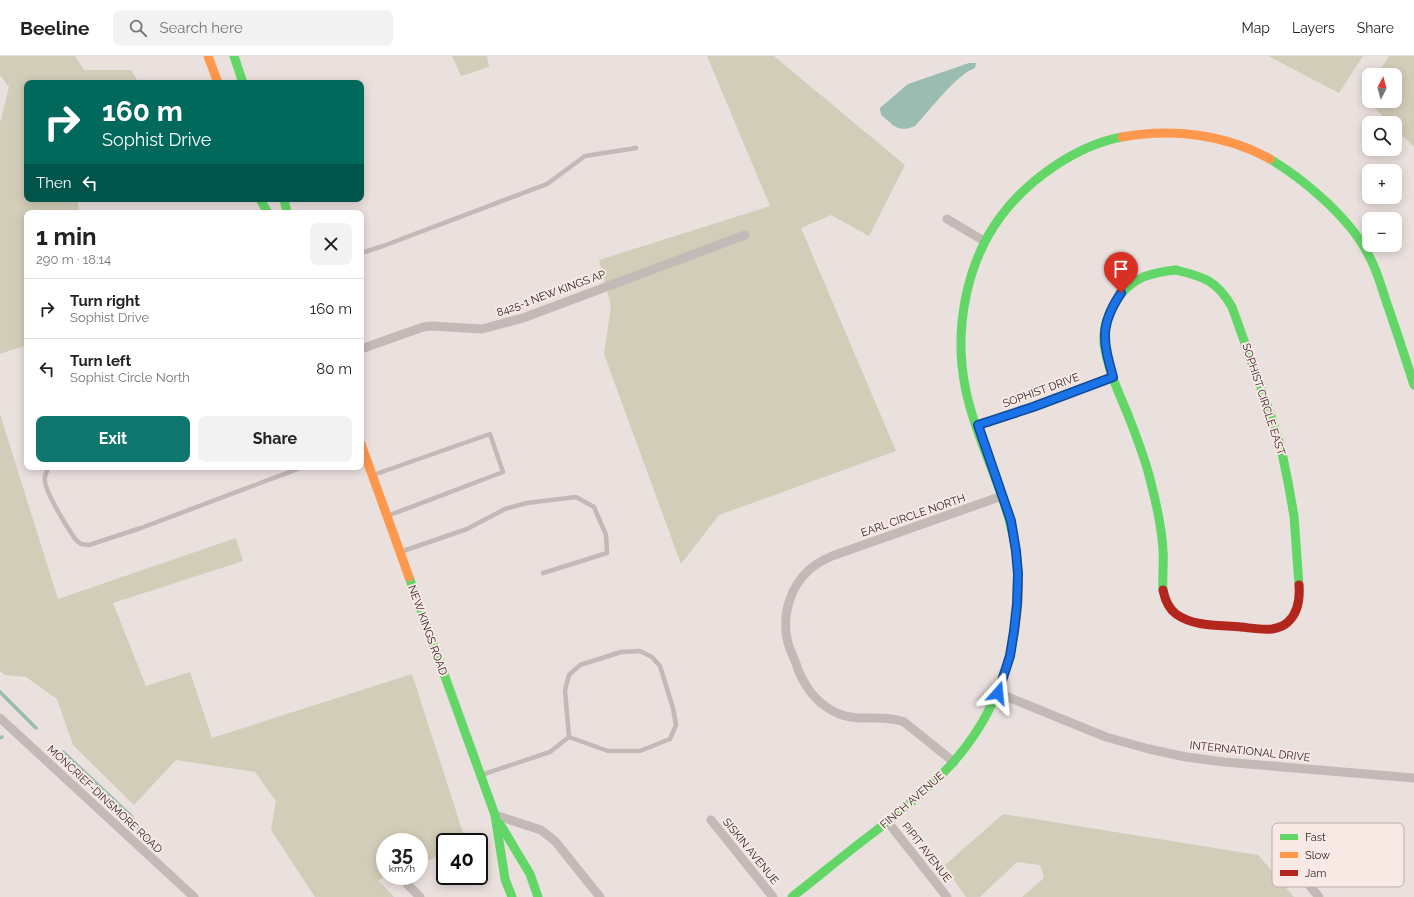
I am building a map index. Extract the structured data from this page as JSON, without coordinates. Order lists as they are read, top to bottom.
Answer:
{
  "streets": {
    "main road": ["SOPHIST CIRCLE EAST", "NEW KINGS ROAD", "FINCH AVENUE"],
    "street": [
      "8425-1 NEW KINGS AP",
      "SOPHIST DRIVE",
      "EARL CIRCLE NORTH",
      "INTERNATIONAL DRIVE",
      "MONCRIEF-DINSMORE ROAD",
      "SISKIN AVENUE",
      "PIPIT AVENUE"
    ]
  },
  "crossings": [
    ["SOPHIST DRIVE", "SOPHIST CIRCLE EAST"],
    ["SOPHIST DRIVE", "FINCH AVENUE"],
    ["EARL CIRCLE NORTH", "FINCH AVENUE"],
    ["INTERNATIONAL DRIVE", "FINCH AVENUE"],
    ["FINCH AVENUE", "PIPIT AVENUE"]
  ],
  "legend": ["Fast", "Slow", "Jam"],
  "north": "top",
  "page": {
    "header": "Beeline",
    "search": "Search here",
    "nav": ["Map", "Layers", "Share"],
    "map_buttons": ["+", "−"],
    "turn": ["160 m", "Sophist Drive"],
    "then": "Then",
    "heading": ["1 min", "290 m · 18:14"],
    "list": [
      {
        "name": "Turn right",
        "note": "Sophist Drive",
        "value": "160 m"
      },
      {
        "name": "Turn left",
        "note": "Sophist Circle North",
        "value": "80 m"
      }
    ],
    "buttons": ["Exit", "Share"],
    "speed": "35 km/h",
    "limit": "40"
  }
}
